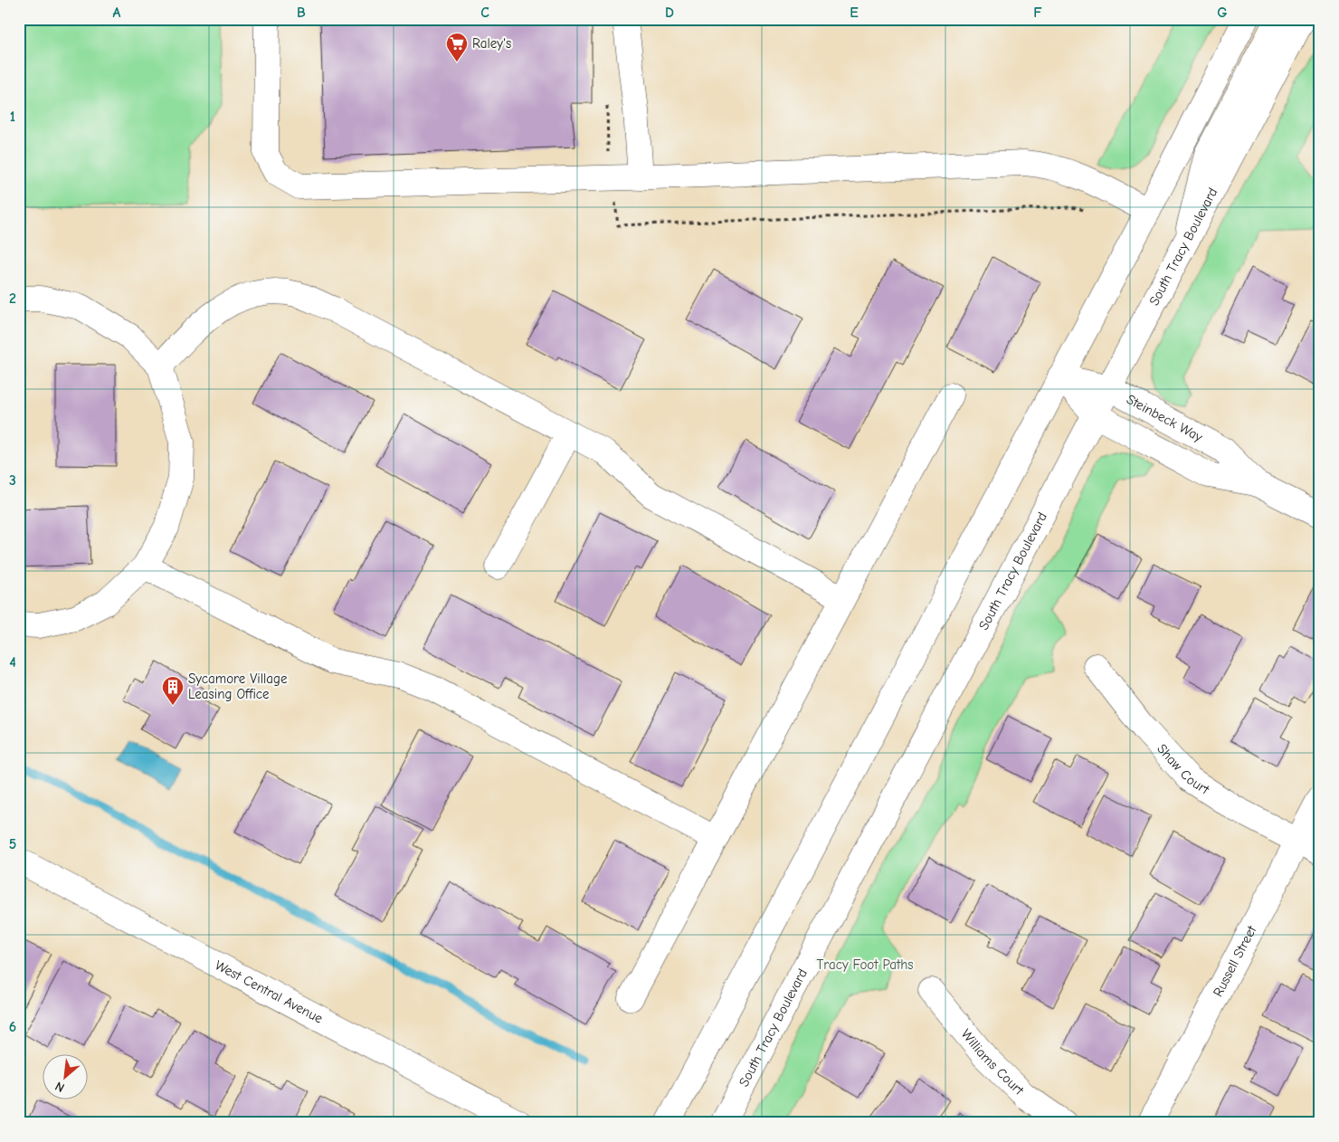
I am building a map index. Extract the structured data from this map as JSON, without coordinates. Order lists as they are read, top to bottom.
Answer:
{
  "streets": {
    "street": [
      "South Tracy Boulevard",
      "Steinbeck Way",
      "Shaw Court",
      "Russell Street",
      "West Central Avenue",
      "Williams Court"
    ]
  },
  "crossings": [
    ["South Tracy Boulevard", "Steinbeck Way"],
    ["Shaw Court", "Russell Street"]
  ],
  "parks": ["Tracy Foot Paths"],
  "places": {
    "supermarket": ["Raley's"],
    "building": ["Sycamore Village Leasing Office"]
  },
  "north": "bottom left",
  "grid": {
    "columns": [
      "A",
      "B",
      "C",
      "D",
      "E",
      "F",
      "G"
    ],
    "rows": [
      "1",
      "2",
      "3",
      "4",
      "5",
      "6"
    ]
  }
}
